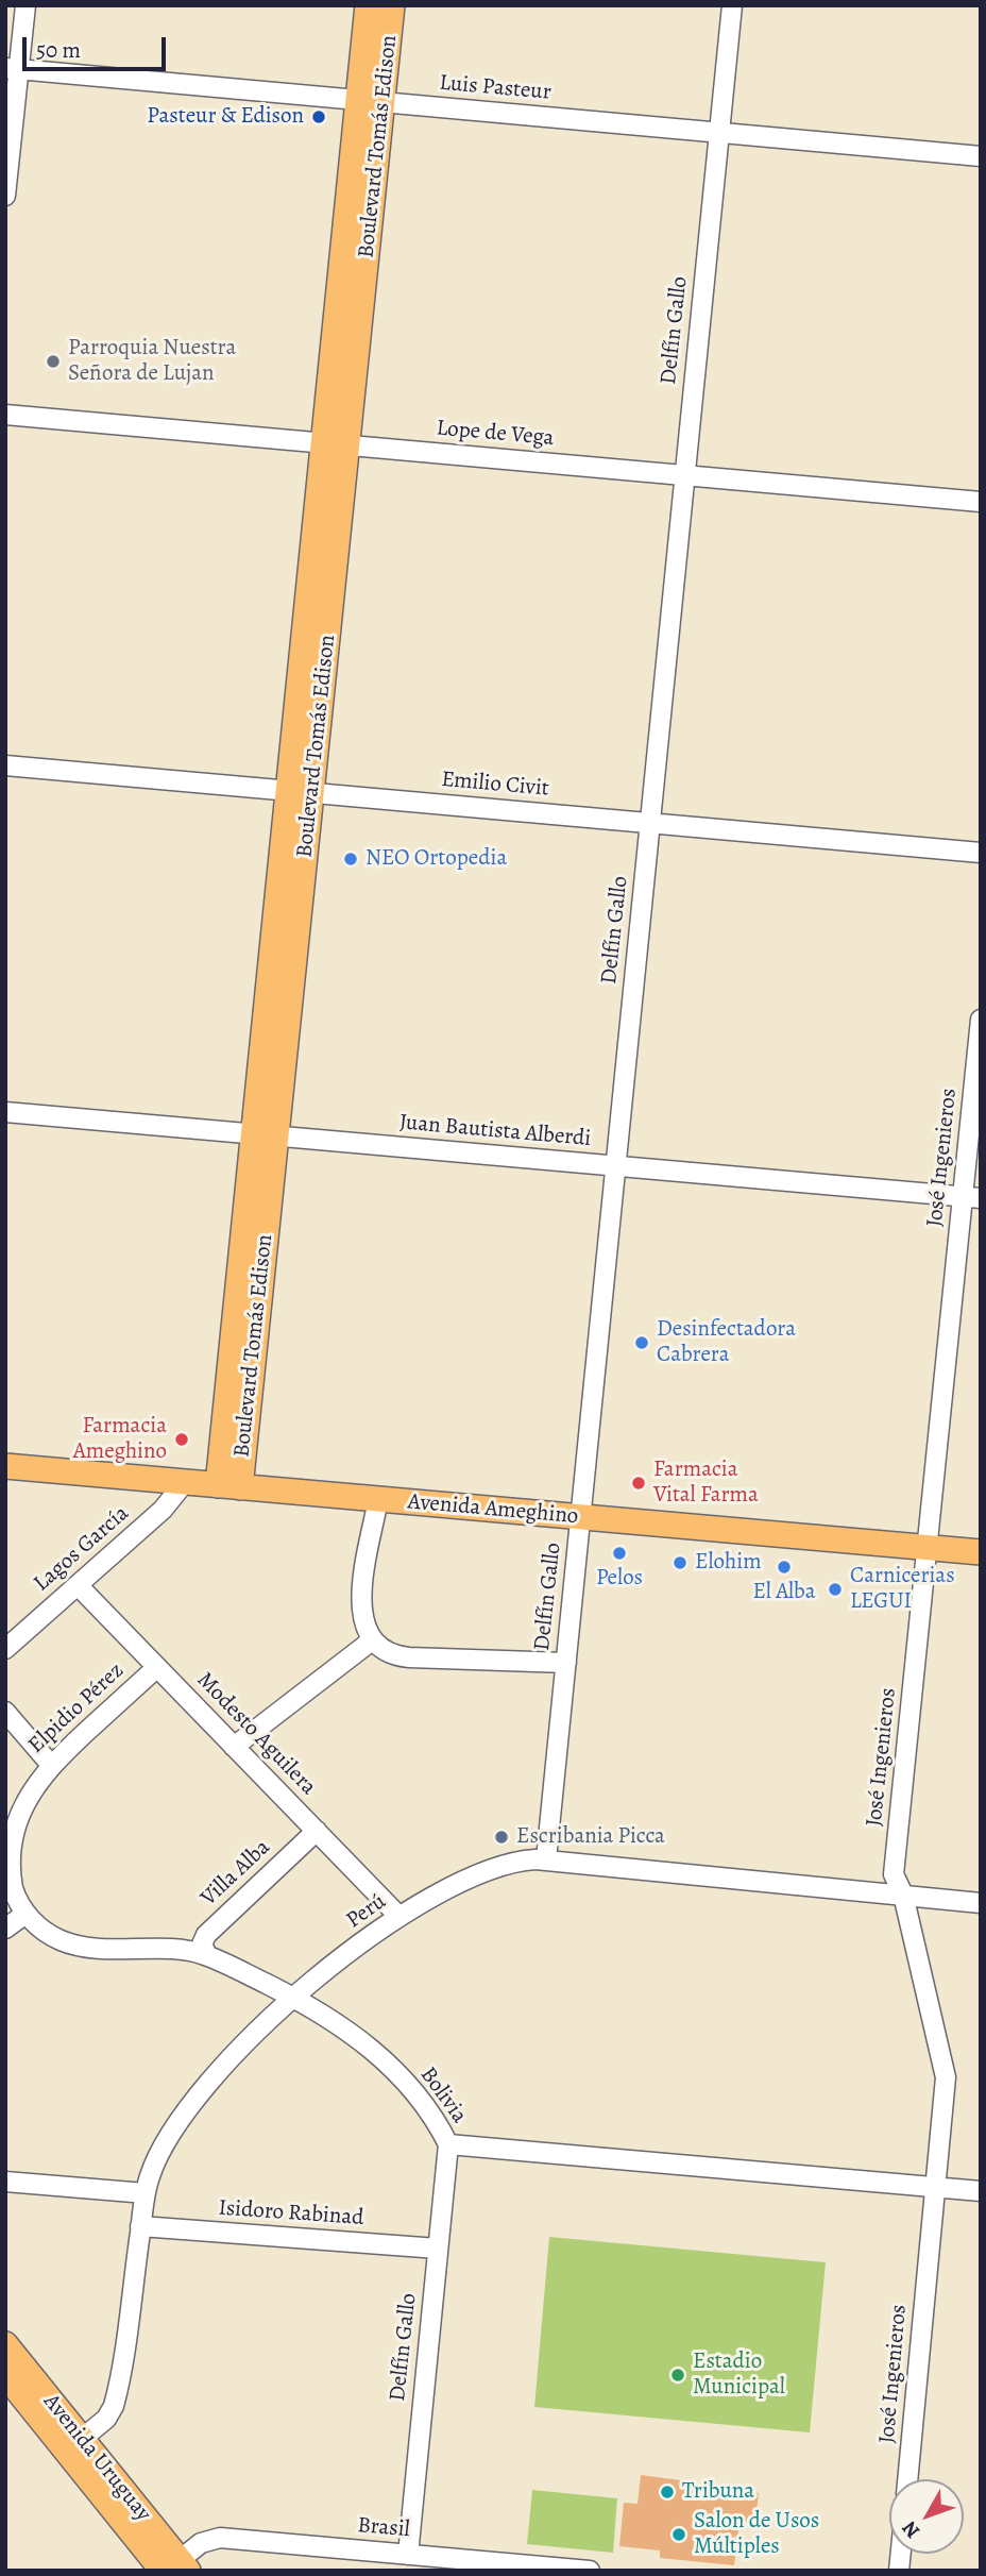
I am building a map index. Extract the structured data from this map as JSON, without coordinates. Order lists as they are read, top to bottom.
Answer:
{
  "streets": {
    "main road": ["Boulevard Tomás Edison", "Avenida Ameghino", "Avenida Uruguay"],
    "street": [
      "Luis Pasteur",
      "Delfín Gallo",
      "Lope de Vega",
      "Emilio Civit",
      "Juan Bautista Alberdi",
      "José Ingenieros",
      "Lagos García",
      "Elpidio Pérez",
      "Modesto Aguilera",
      "Villa Alba",
      "Perú",
      "Bolivia",
      "Isidoro Rabinad",
      "Brasil"
    ]
  },
  "crossings": [
    ["Luis Pasteur", "Boulevard Tomás Edison"],
    ["Luis Pasteur", "Delfín Gallo"],
    ["Boulevard Tomás Edison", "Lope de Vega"],
    ["Boulevard Tomás Edison", "Emilio Civit"],
    ["Boulevard Tomás Edison", "Juan Bautista Alberdi"],
    ["Boulevard Tomás Edison", "Avenida Ameghino"],
    ["Delfín Gallo", "Lope de Vega"],
    ["Delfín Gallo", "Emilio Civit"],
    ["Delfín Gallo", "Juan Bautista Alberdi"],
    ["Delfín Gallo", "Avenida Ameghino"],
    ["Delfín Gallo", "Perú"],
    ["Delfín Gallo", "Bolivia"],
    ["Delfín Gallo", "Isidoro Rabinad"],
    ["Delfín Gallo", "Brasil"],
    ["Juan Bautista Alberdi", "José Ingenieros"],
    ["José Ingenieros", "Avenida Ameghino"],
    ["José Ingenieros", "Perú"],
    ["José Ingenieros", "Bolivia"],
    ["Avenida Ameghino", "Lagos García"],
    ["Lagos García", "Modesto Aguilera"],
    ["Elpidio Pérez", "Modesto Aguilera"],
    ["Elpidio Pérez", "Bolivia"],
    ["Modesto Aguilera", "Villa Alba"],
    ["Modesto Aguilera", "Perú"],
    ["Villa Alba", "Bolivia"],
    ["Perú", "Bolivia"],
    ["Perú", "Isidoro Rabinad"],
    ["Perú", "Avenida Uruguay"],
    ["Avenida Uruguay", "Brasil"]
  ],
  "places": [
    "Pasteur & Edison",
    "Parroquia Nuestra Señora de Lujan",
    "NEO Ortopedia",
    "Desinfectadora Cabrera",
    "Farmacia Ameghino",
    "Farmacia Vital Farma",
    "Pelos",
    "Elohim",
    "El Alba",
    "Carnicerias LEGUI",
    "Escribania Picca",
    "Estadio Municipal",
    "Tribuna",
    "Salon de Usos Múltiples"
  ],
  "scale_bar": "50 m",
  "north": "bottom left"
}
